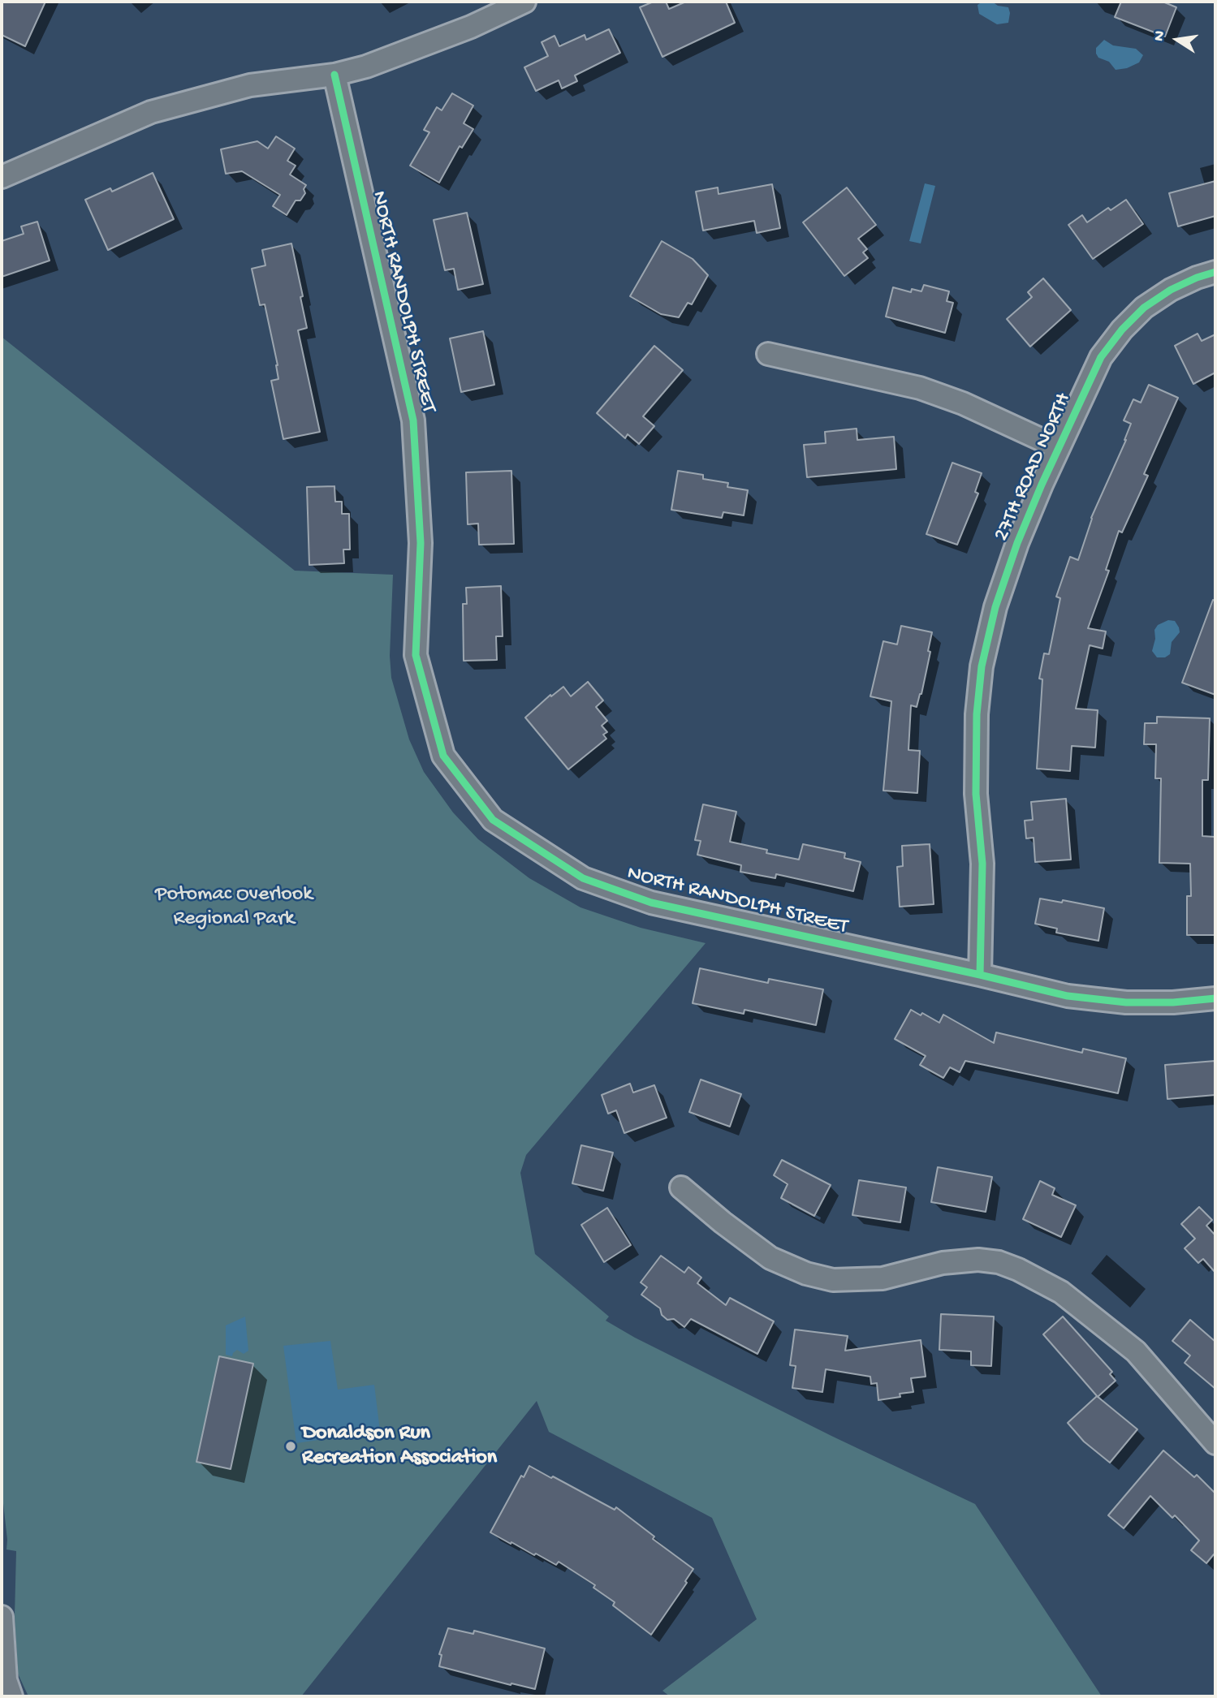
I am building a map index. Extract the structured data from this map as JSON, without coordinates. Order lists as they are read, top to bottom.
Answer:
{
  "streets": {
    "street": ["NORTH RANDOLPH STREET", "27TH ROAD NORTH"]
  },
  "crossings": [
    ["NORTH RANDOLPH STREET", "27TH ROAD NORTH"]
  ],
  "parks": ["Potomac Overlook Regional Park"],
  "places": ["Donaldson Run Recreation Association"],
  "north": "left"
}
